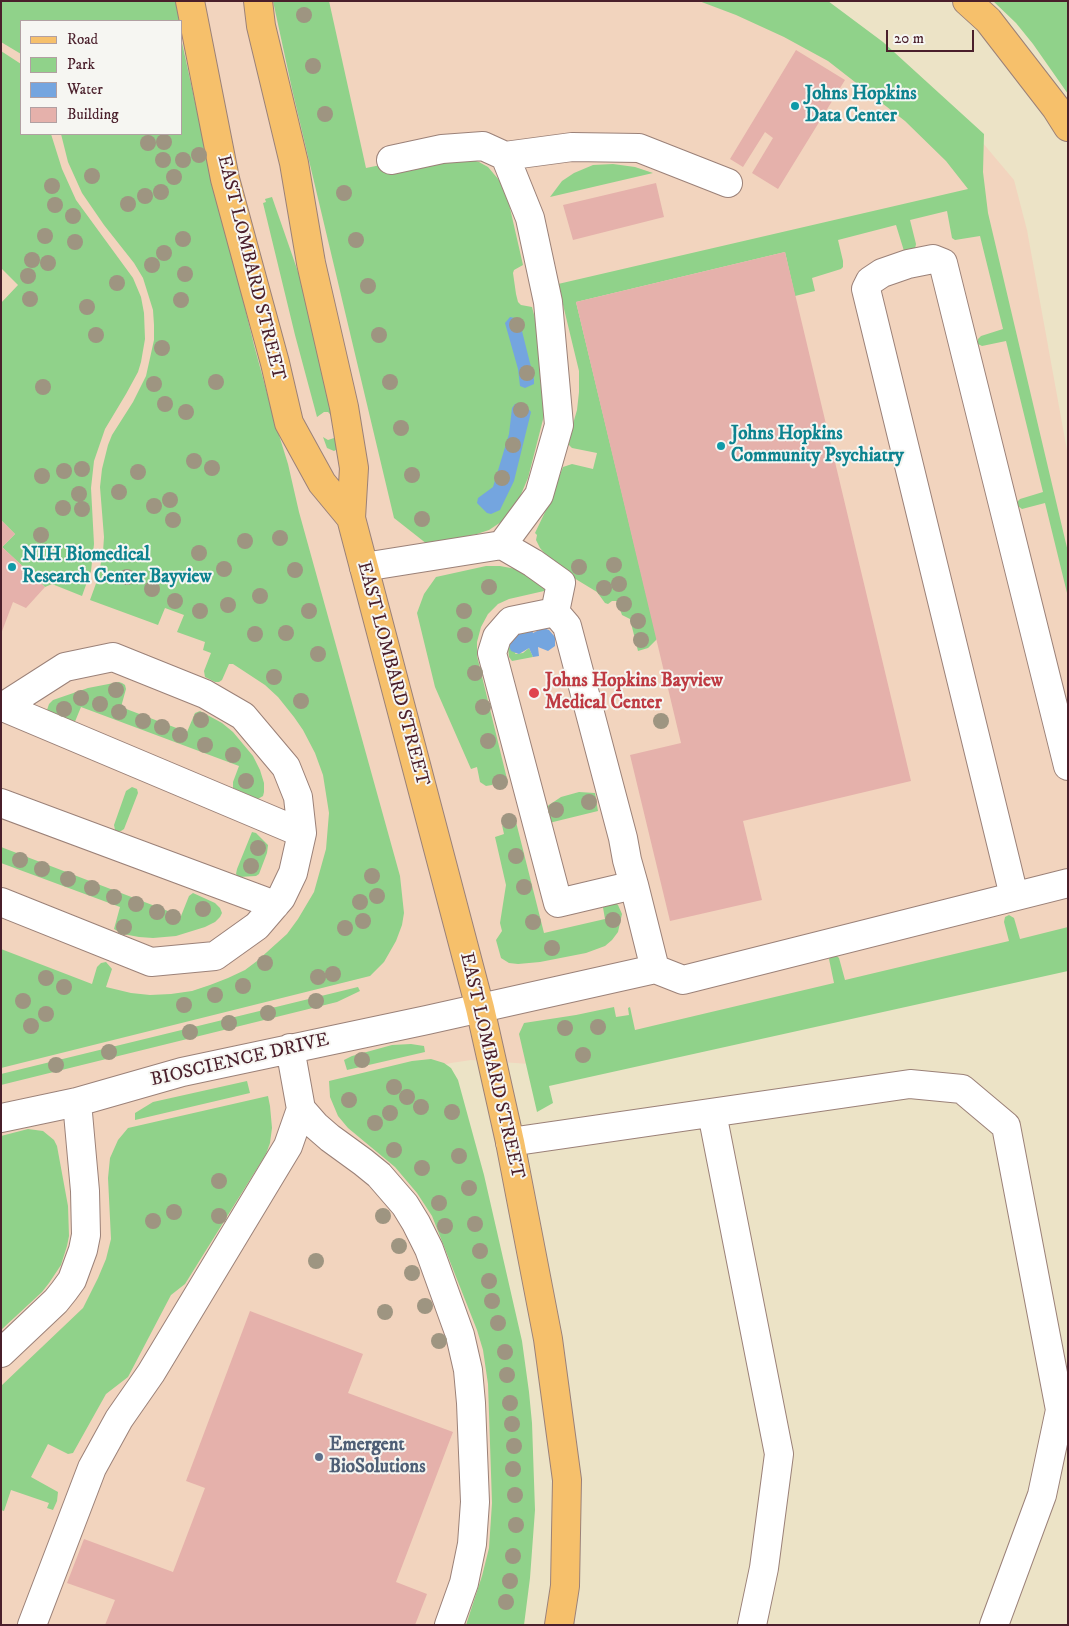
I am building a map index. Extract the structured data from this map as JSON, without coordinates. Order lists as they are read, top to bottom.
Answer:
{
  "streets": {
    "main road": ["EAST LOMBARD STREET"],
    "street": ["BIOSCIENCE DRIVE"]
  },
  "crossings": [
    ["EAST LOMBARD STREET", "BIOSCIENCE DRIVE"]
  ],
  "places": [
    "Johns Hopkins Data Center",
    "Johns Hopkins Community Psychiatry",
    "NIH Biomedical Research Center Bayview",
    "Johns Hopkins Bayview Medical Center",
    "Emergent BioSolutions"
  ],
  "legend": [
    "Road",
    "Park",
    "Water",
    "Building"
  ],
  "scale_bar": "20 m"
}
